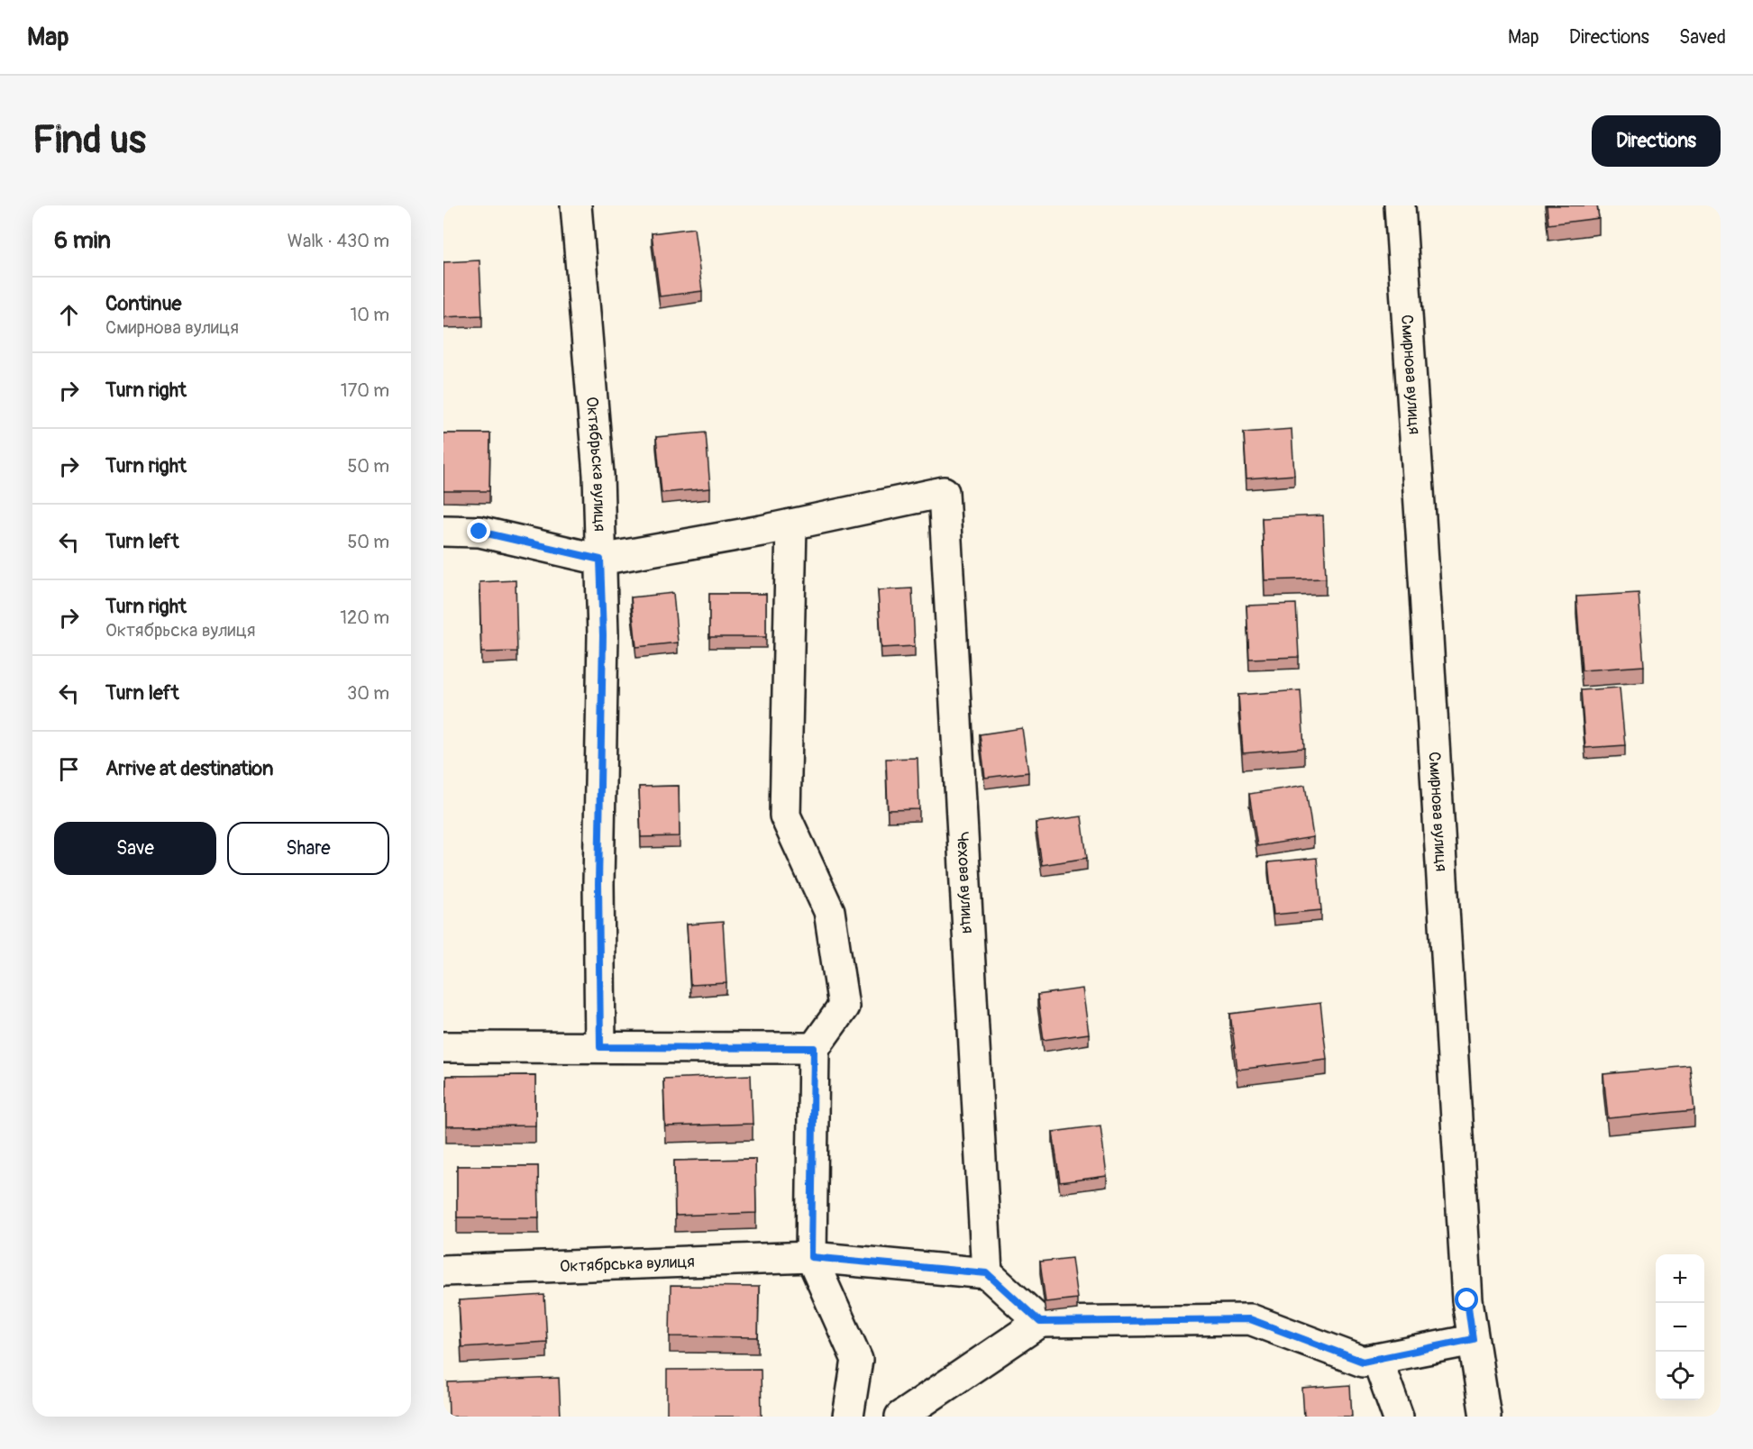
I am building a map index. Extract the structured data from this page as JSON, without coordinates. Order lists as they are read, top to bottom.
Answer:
{
  "streets": {
    "street": [
      "Смирнова вулиця",
      "Октябрьска вулиця",
      "Чехова вулиця",
      "Октябрська вулиця"
    ]
  },
  "crossings": [
    ["Чехова вулиця", "Октябрська вулиця"]
  ],
  "page": {
    "header": "Map",
    "nav": ["Map", "Directions", "Saved"],
    "buttons": [
      "Directions",
      ["Save", "Share"]
    ],
    "title": "Find us",
    "heading": ["6 min", "Walk · 430 m"],
    "list": [
      ["Continue", "Смирнова вулиця", "10 m"],
      ["Turn right", "170 m"],
      ["Turn right", "50 m"],
      ["Turn left", "50 m"],
      ["Turn right", "Октябрьска вулиця", "120 m"],
      ["Turn left", "30 m"],
      "Arrive at destination"
    ],
    "map_buttons": ["+", "−"]
  }
}
